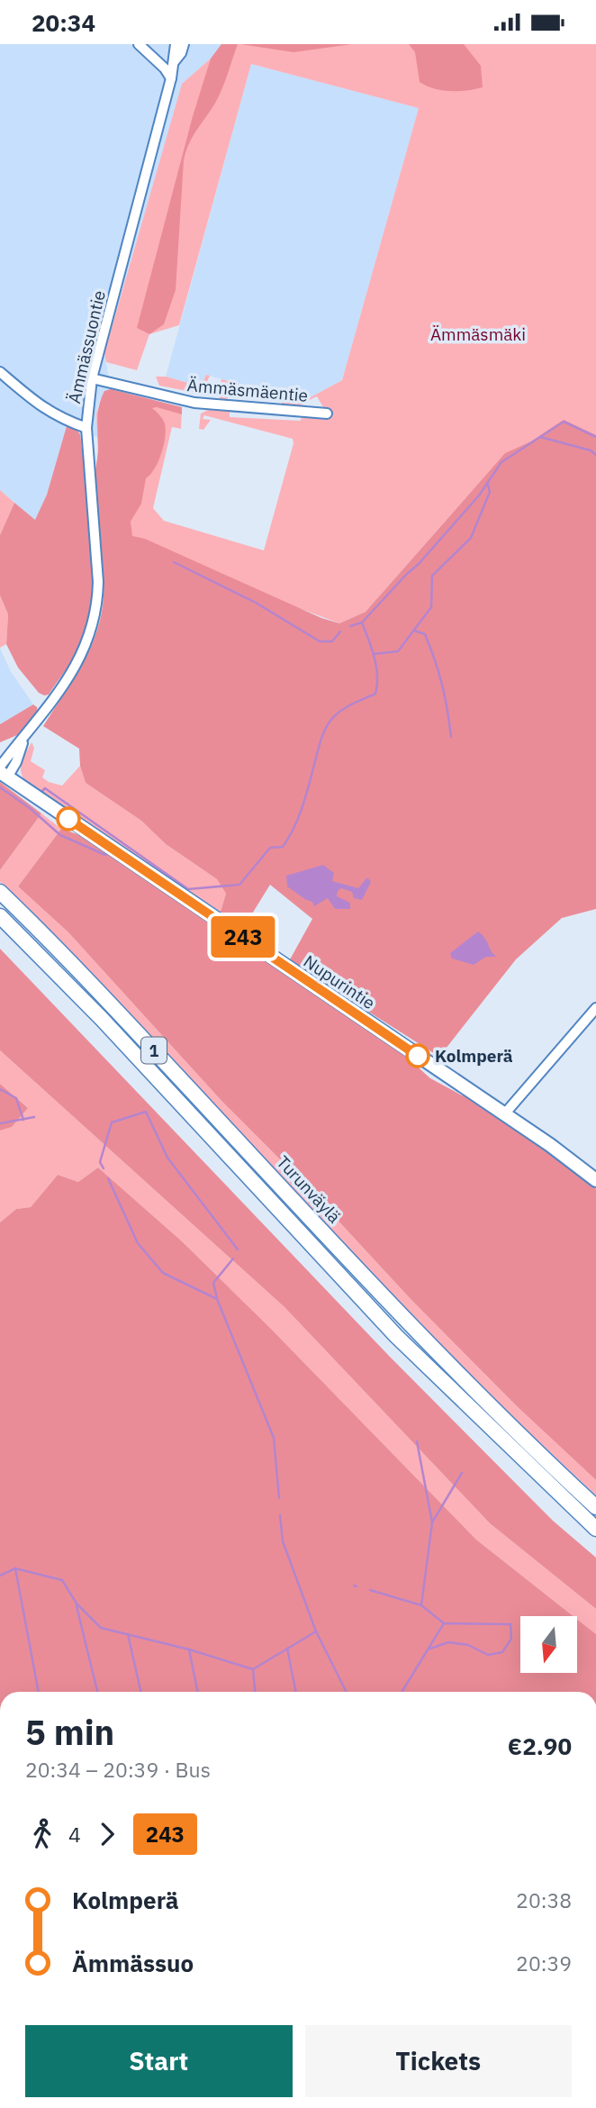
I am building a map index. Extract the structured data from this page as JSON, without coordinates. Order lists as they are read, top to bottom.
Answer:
{
  "streets": {
    "highway": ["1", "Turunväylä"],
    "main road": ["Nupurintie"],
    "street": ["Ämmässuontie", "Ämmäsmäentie"]
  },
  "crossings": [
    ["Ämmässuontie", "Ämmäsmäentie"],
    ["Ämmässuontie", "Nupurintie"]
  ],
  "parks": ["Ämmäsmäki"],
  "places": ["Kolmperä"],
  "lines": ["bus line 243"],
  "north": "bottom",
  "page": {
    "status": "20:34",
    "on_map": "243",
    "heading": ["5 min", "20:34 – 20:39 · Bus", "€2.90"],
    "legs": ["4", "243"],
    "list": [
      {
        "name": "Kolmperä",
        "value": "20:38"
      },
      {
        "name": "Ämmässuo",
        "value": "20:39"
      }
    ],
    "buttons": ["Start", "Tickets"]
  }
}
